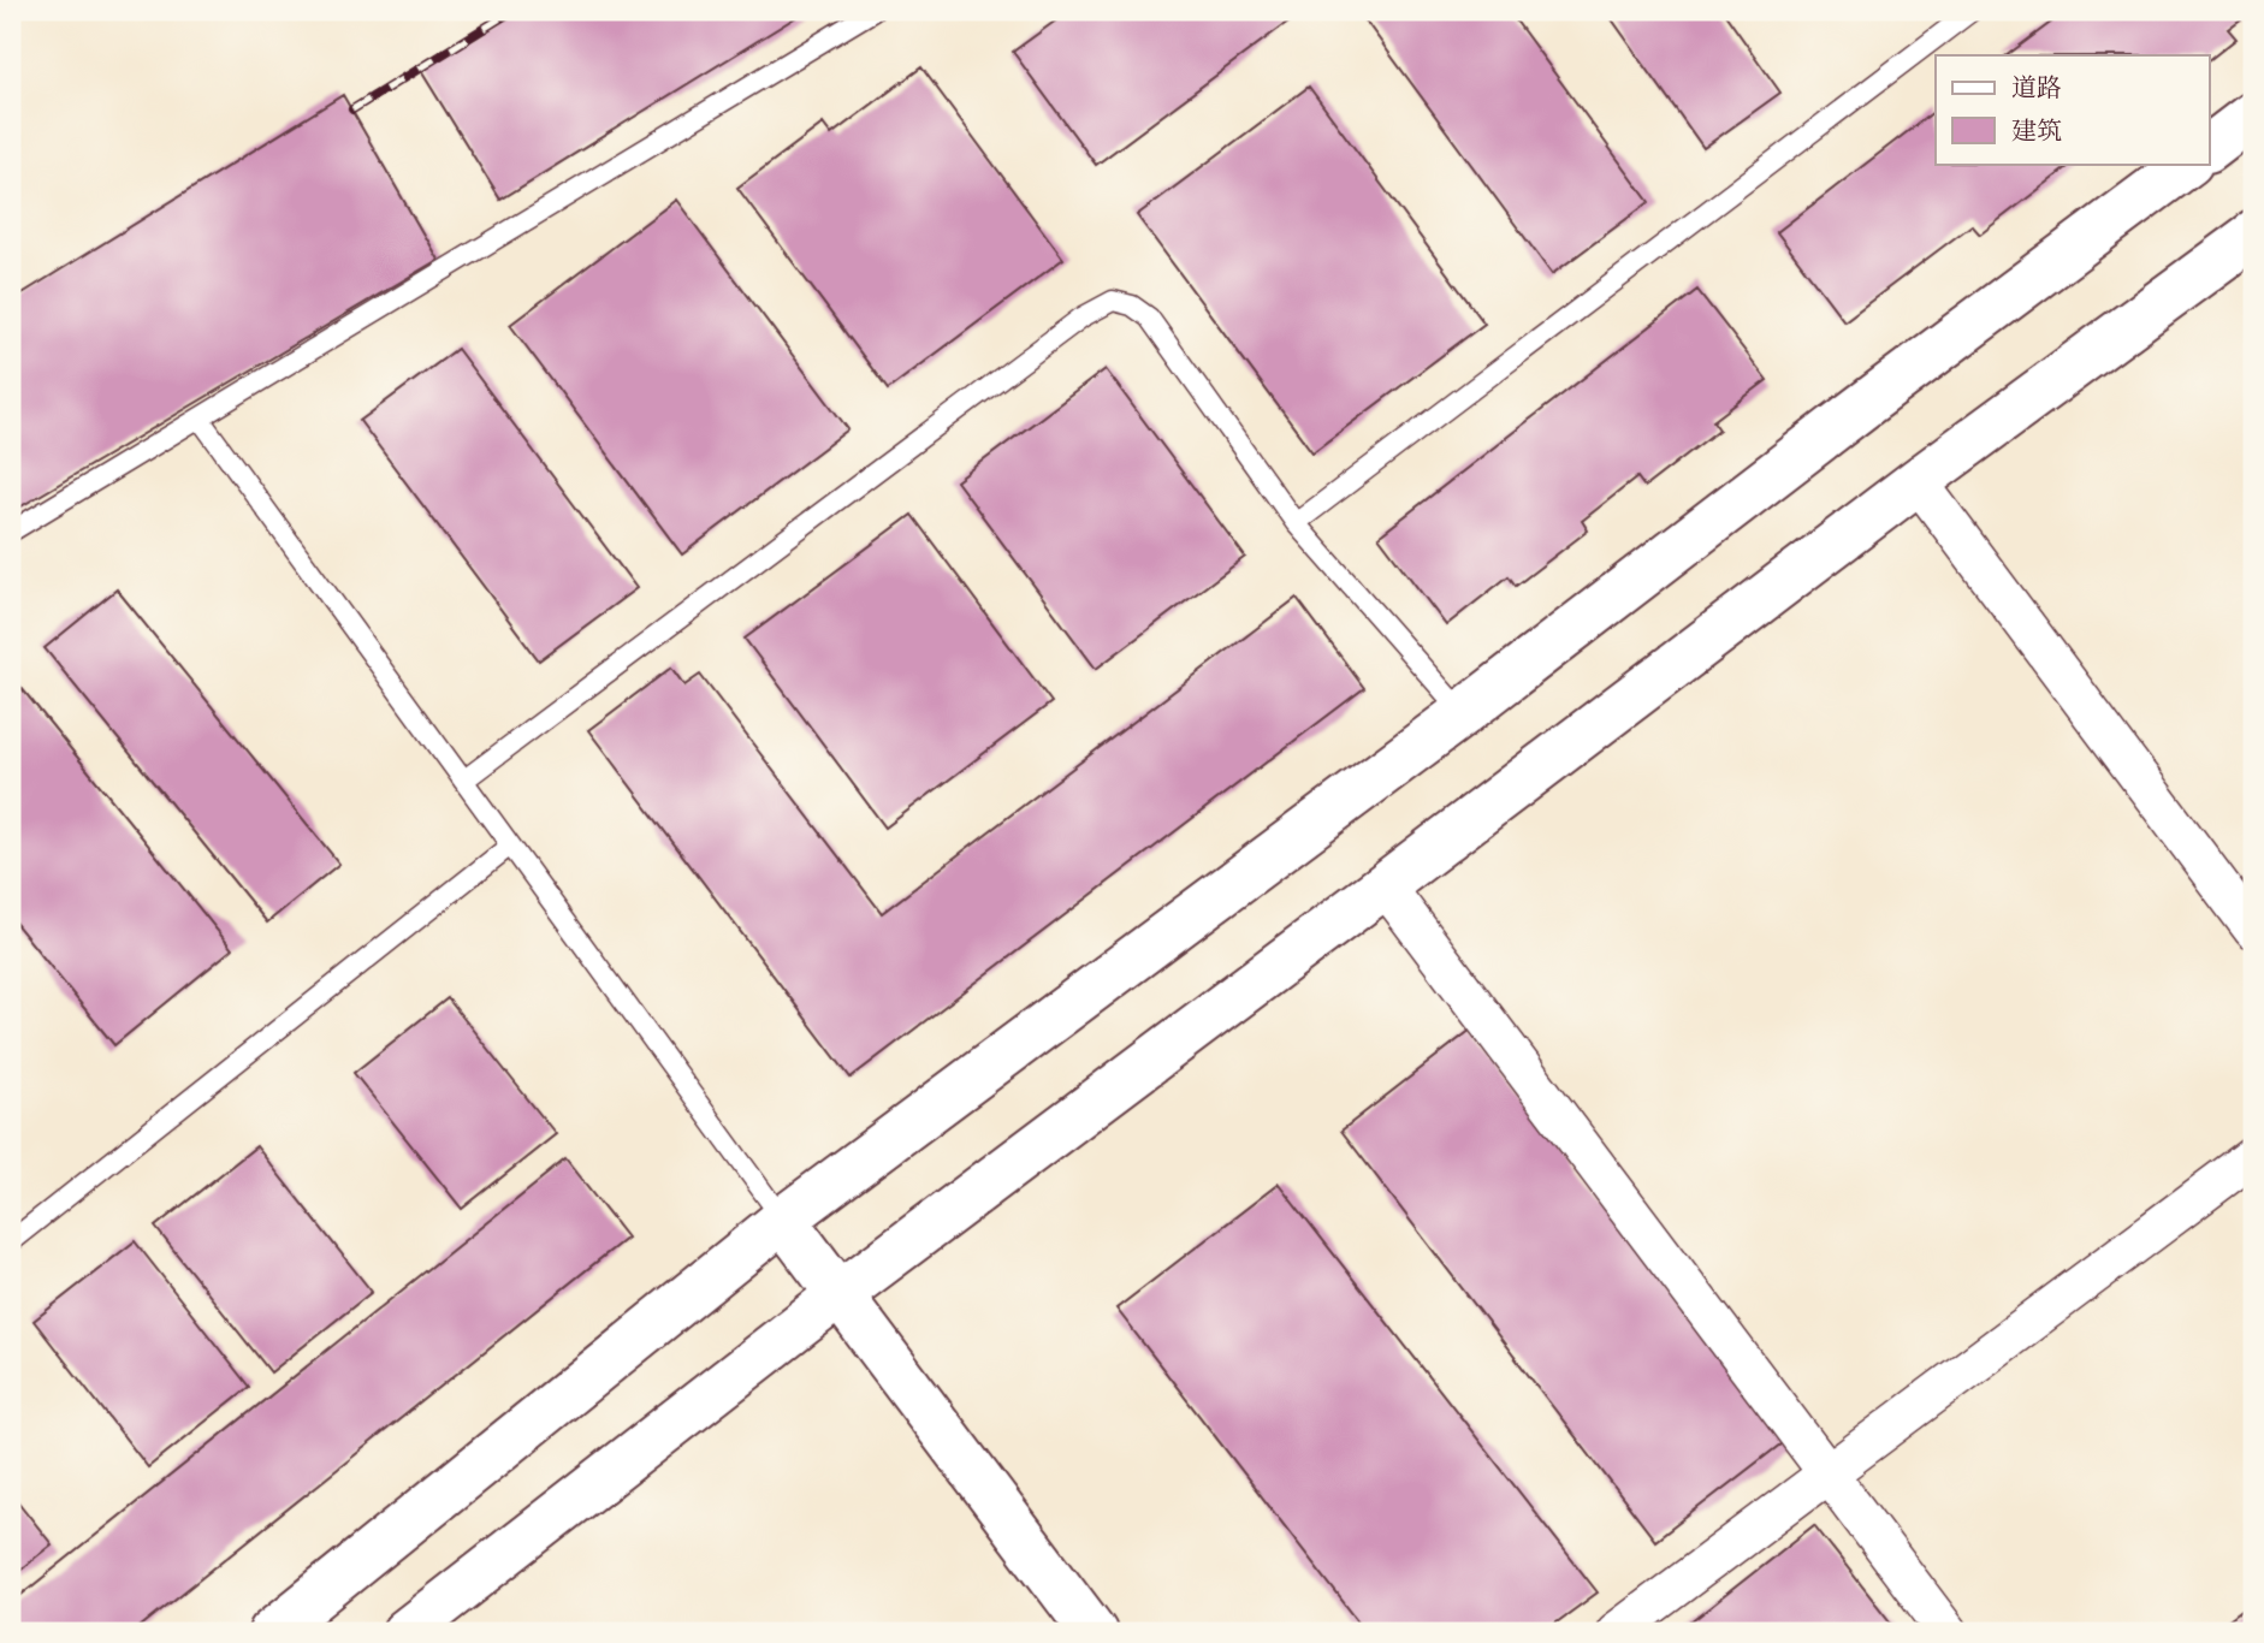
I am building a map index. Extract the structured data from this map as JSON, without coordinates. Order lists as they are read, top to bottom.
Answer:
{
  "legend": ["道路", "建筑"]
}
